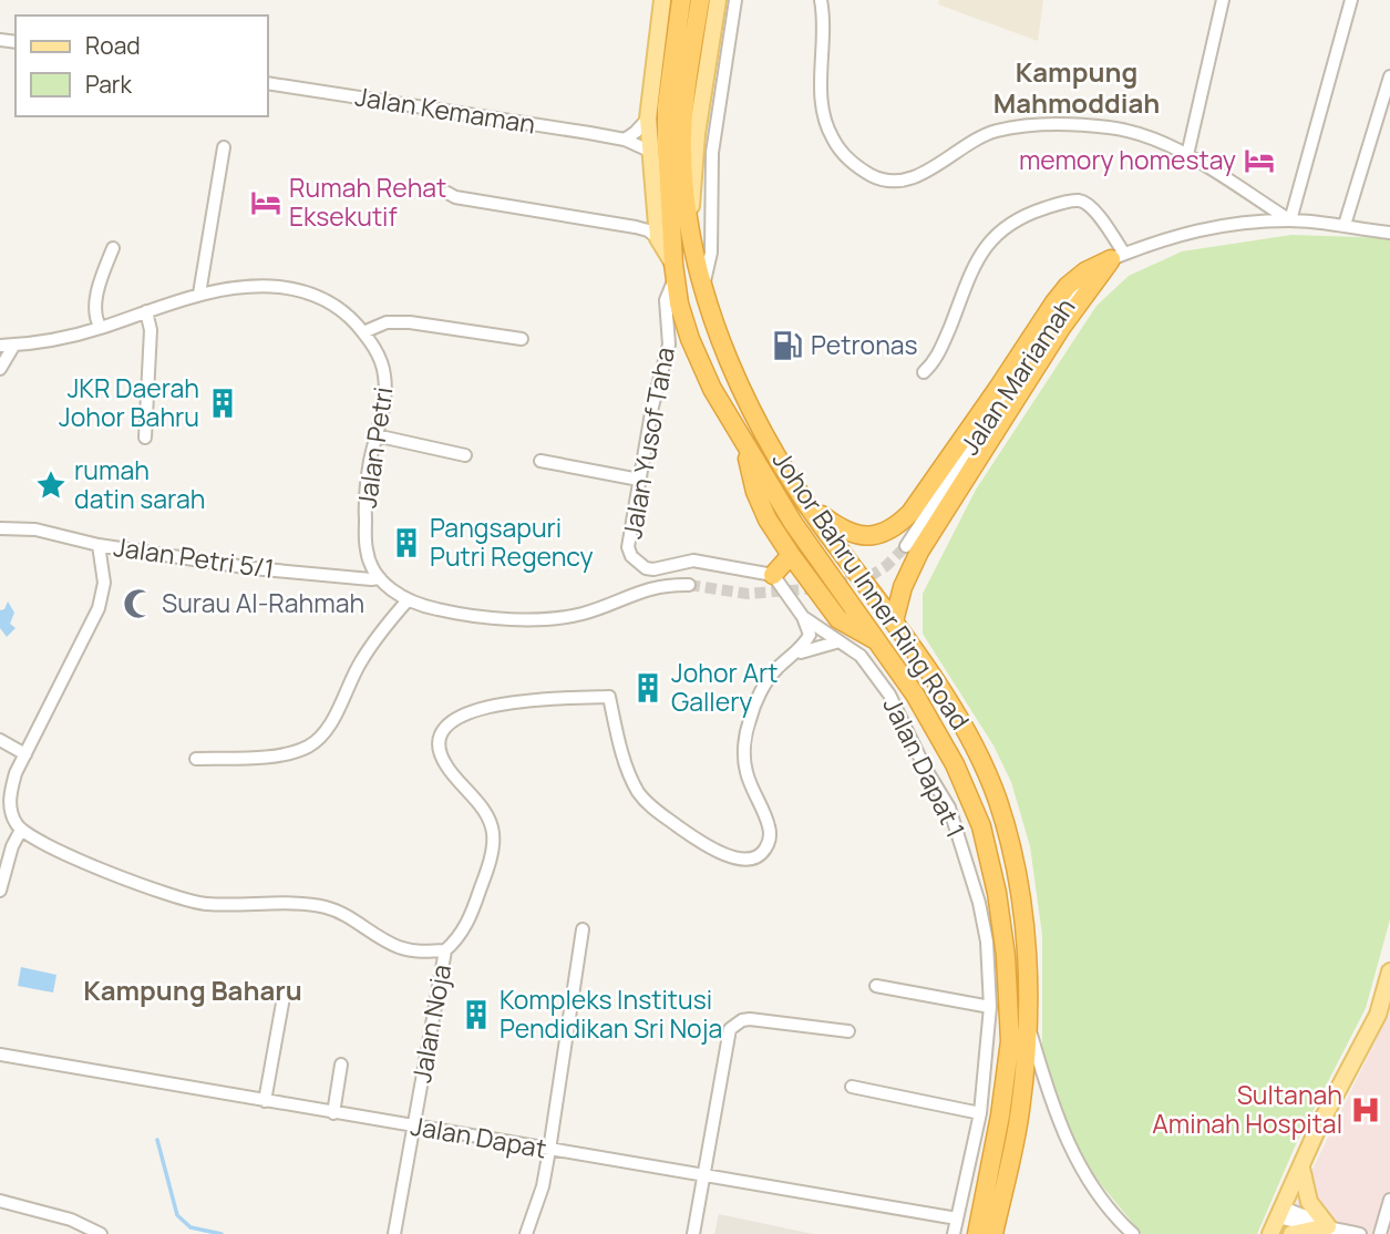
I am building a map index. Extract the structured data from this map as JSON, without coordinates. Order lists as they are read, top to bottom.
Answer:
{
  "streets": {
    "highway": ["Johor Bahru Inner Ring Road"],
    "street": [
      "Jalan Kemaman",
      "Jalan Mariamah",
      "Jalan Yusof Taha",
      "Jalan Petri",
      "Jalan Petri 5/1",
      "Jalan Dapat 1",
      "Jalan Noja",
      "Jalan Dapat"
    ]
  },
  "crossings": [
    ["Jalan Yusof Taha", "Johor Bahru Inner Ring Road"],
    ["Jalan Yusof Taha", "Jalan Dapat 1"],
    ["Jalan Petri", "Jalan Petri 5/1"],
    ["Jalan Dapat 1", "Jalan Dapat"],
    ["Jalan Noja", "Jalan Dapat"]
  ],
  "districts": ["Kampung Mahmoddiah", "Kampung Baharu"],
  "places": {
    "hotel": ["memory homestay", "Rumah Rehat Eksekutif"],
    "fuel station": ["Petronas"],
    "building": [
      "JKR Daerah Johor Bahru",
      "Pangsapuri Putri Regency",
      "Johor Art Gallery",
      "Kompleks Institusi Pendidikan Sri Noja"
    ],
    "place": ["rumah datin sarah"],
    "mosque": ["Surau Al-Rahmah"],
    "hospital": ["Sultanah Aminah Hospital"]
  },
  "legend": ["Road", "Park"]
}
